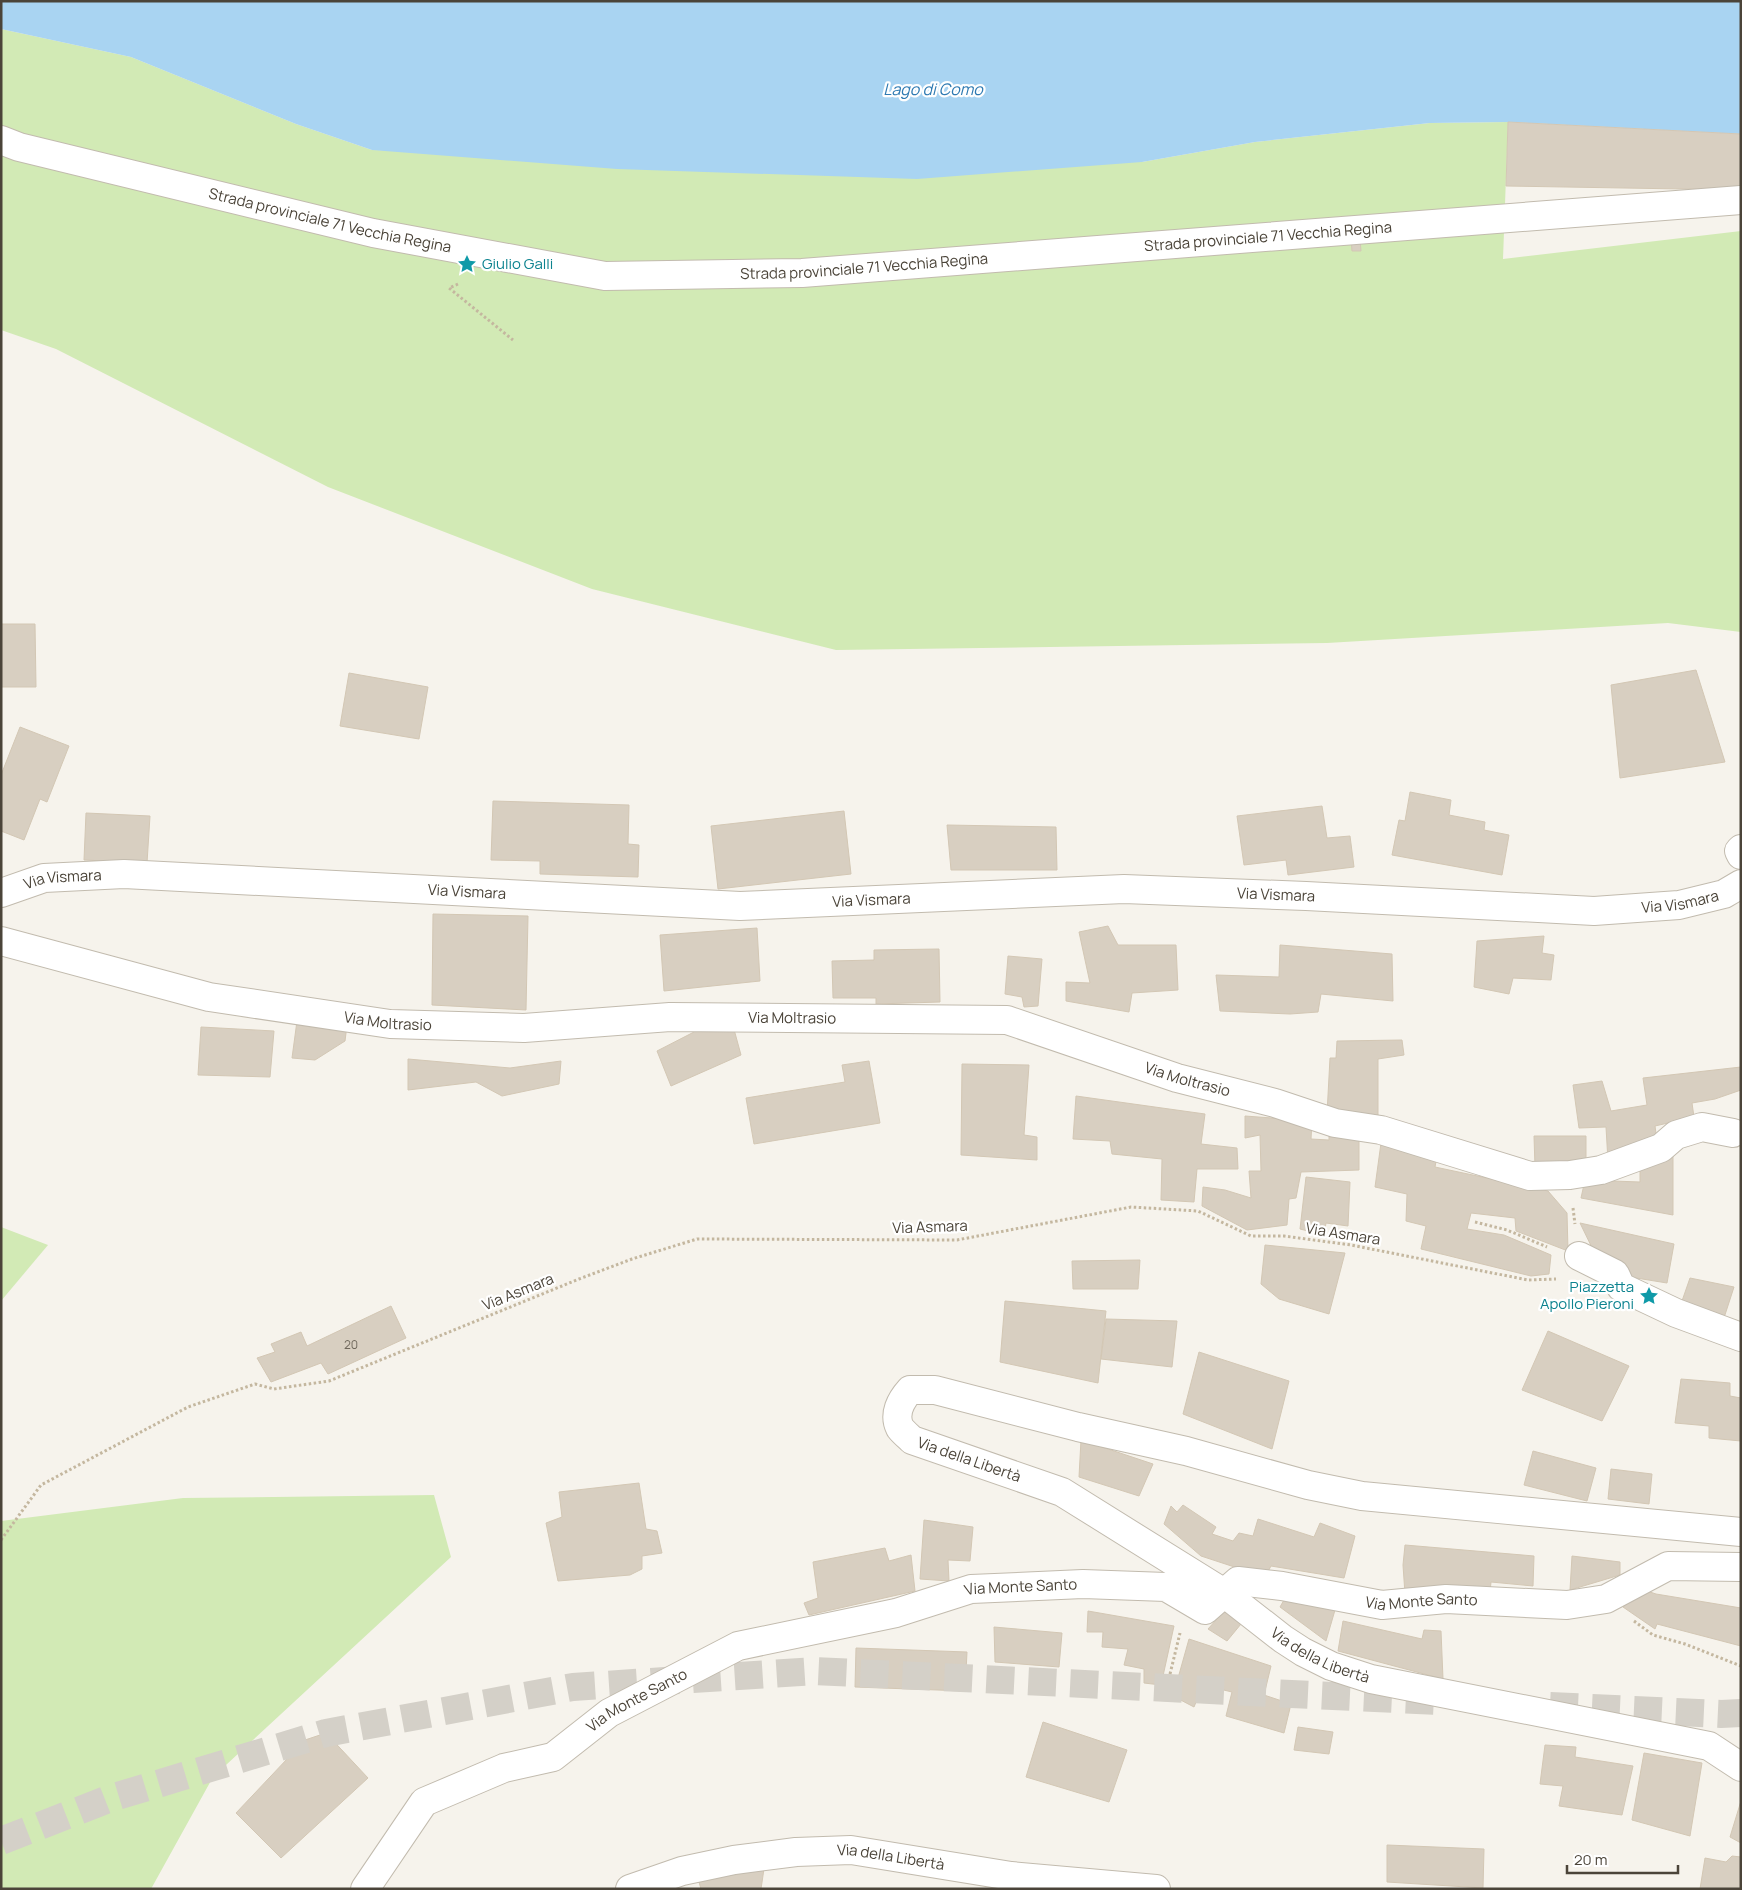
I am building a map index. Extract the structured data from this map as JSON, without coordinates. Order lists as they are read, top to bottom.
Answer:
{
  "streets": {
    "street": [
      "Strada provinciale 71 Vecchia Regina",
      "Via Vismara",
      "Via Moltrasio",
      "Via della Libertà",
      "Via Monte Santo"
    ],
    "path": ["Via Asmara"]
  },
  "crossings": [
    ["Via della Libertà", "Via Monte Santo"]
  ],
  "water": ["Lago di Como"],
  "places": {
    "place": ["Giulio Galli", "Piazzetta Apollo Pieroni"]
  },
  "house_numbers": ["20"],
  "scale_bar": "20 m"
}
